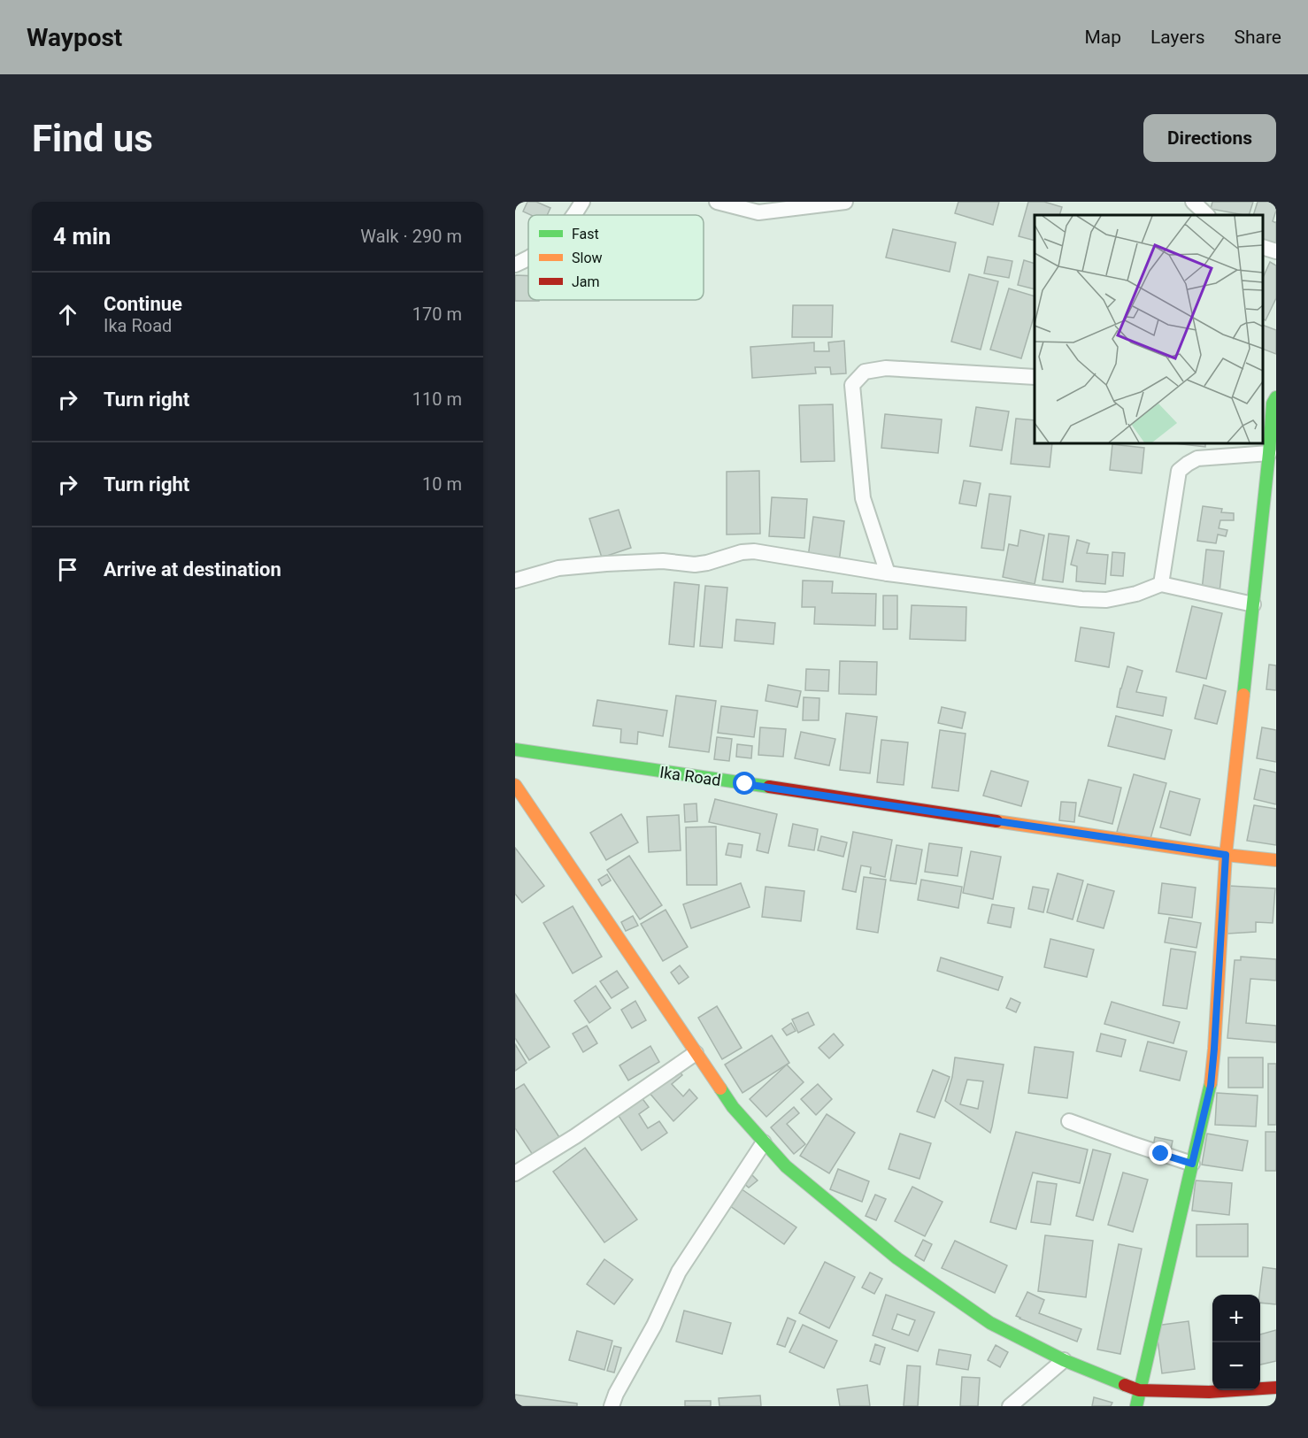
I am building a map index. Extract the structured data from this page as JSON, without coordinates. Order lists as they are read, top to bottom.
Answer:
{
  "streets": {
    "street": ["Ika Road"]
  },
  "legend": ["Fast", "Slow", "Jam"],
  "page": {
    "header": "Waypost",
    "nav": ["Map", "Layers", "Share"],
    "buttons": "Directions",
    "title": "Find us",
    "heading": ["4 min", "Walk · 290 m"],
    "list": [
      ["Continue", "Ika Road", "170 m"],
      ["Turn right", "110 m"],
      ["Turn right", "10 m"],
      "Arrive at destination"
    ],
    "map_buttons": ["+", "−"]
  }
}
